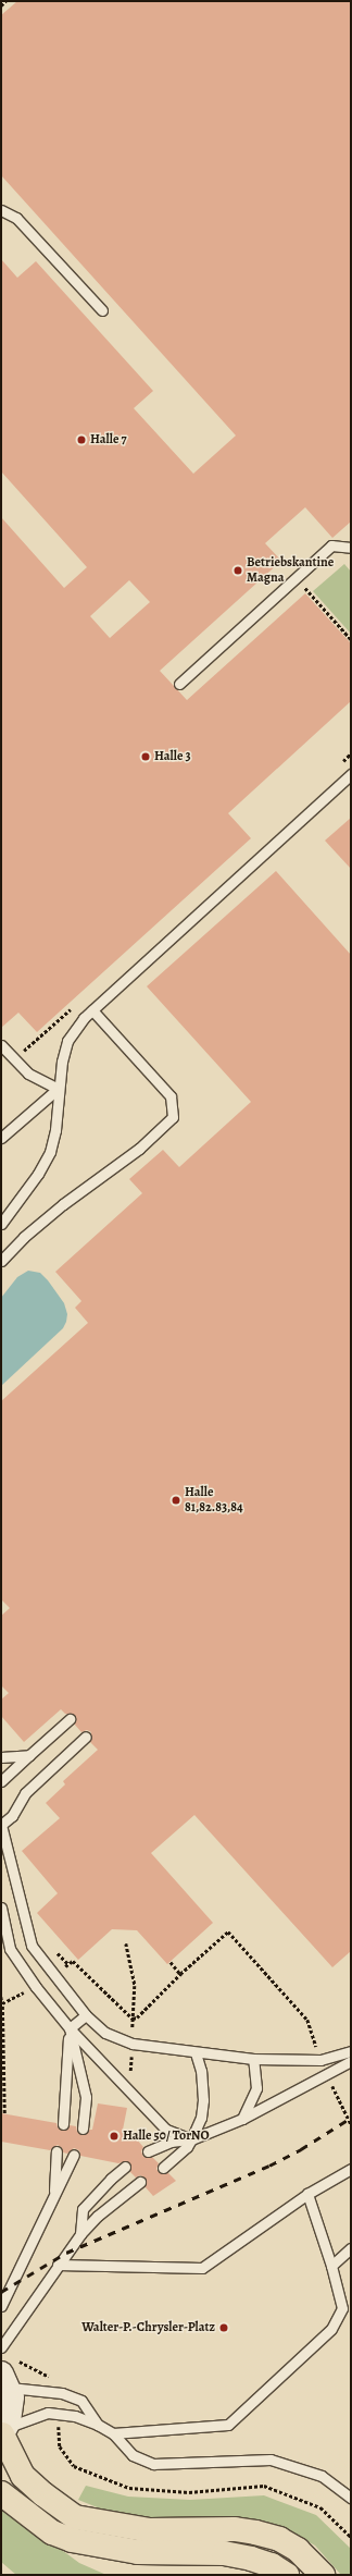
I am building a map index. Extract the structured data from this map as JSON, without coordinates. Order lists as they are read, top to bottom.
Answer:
{
  "places": [
    "Halle 7",
    "Betriebskantine Magna",
    "Halle 3",
    "Halle 81,82.83,84",
    "Halle 50/ TorNO",
    "Walter-P.-Chrysler-Platz"
  ]
}
